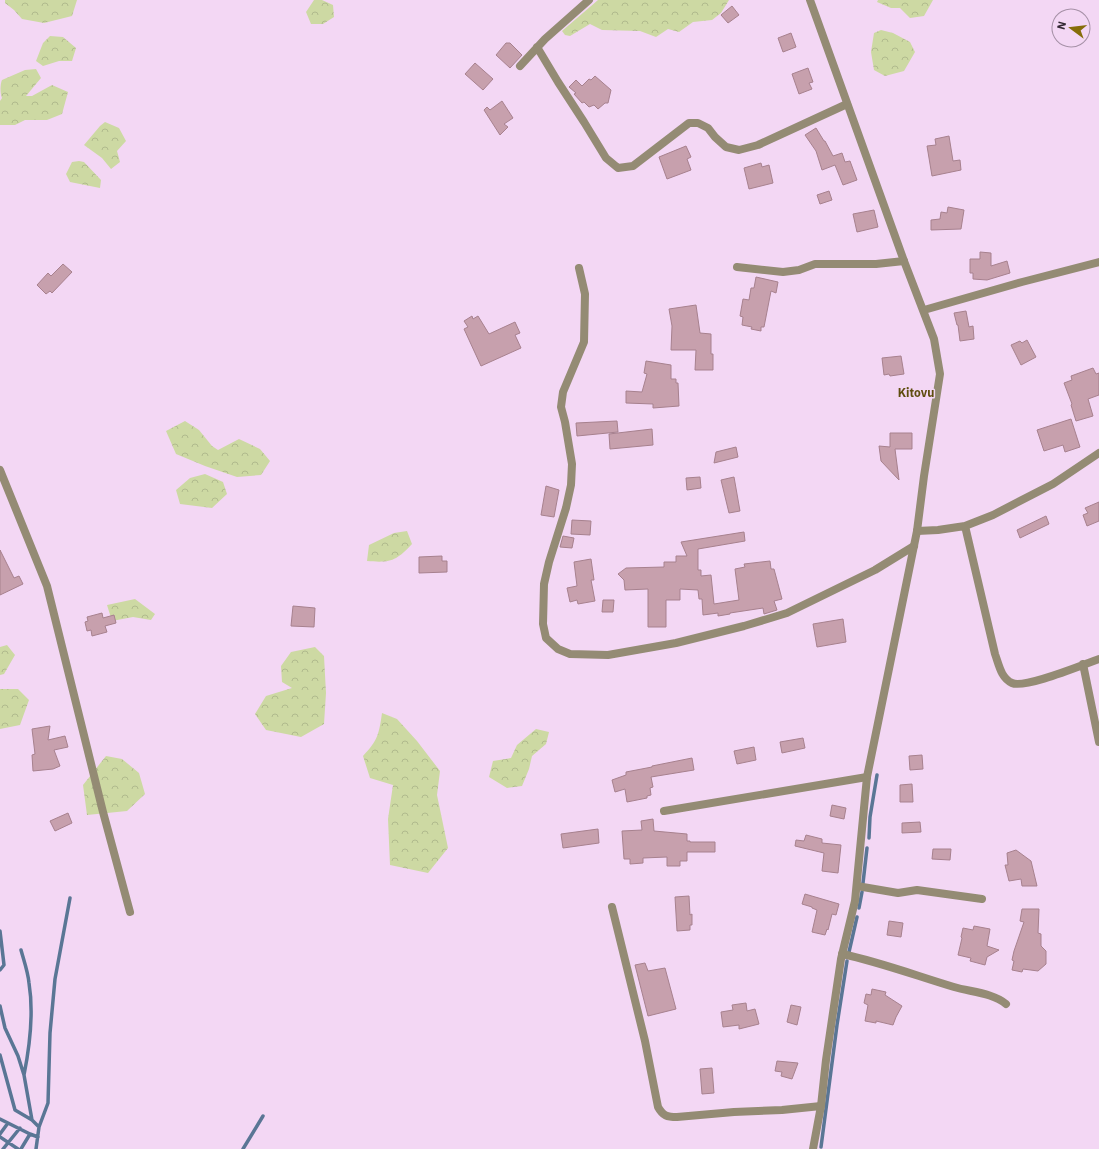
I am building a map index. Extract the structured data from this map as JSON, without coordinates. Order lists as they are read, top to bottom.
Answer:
{
  "districts": ["Kitovu"],
  "north": "left"
}
